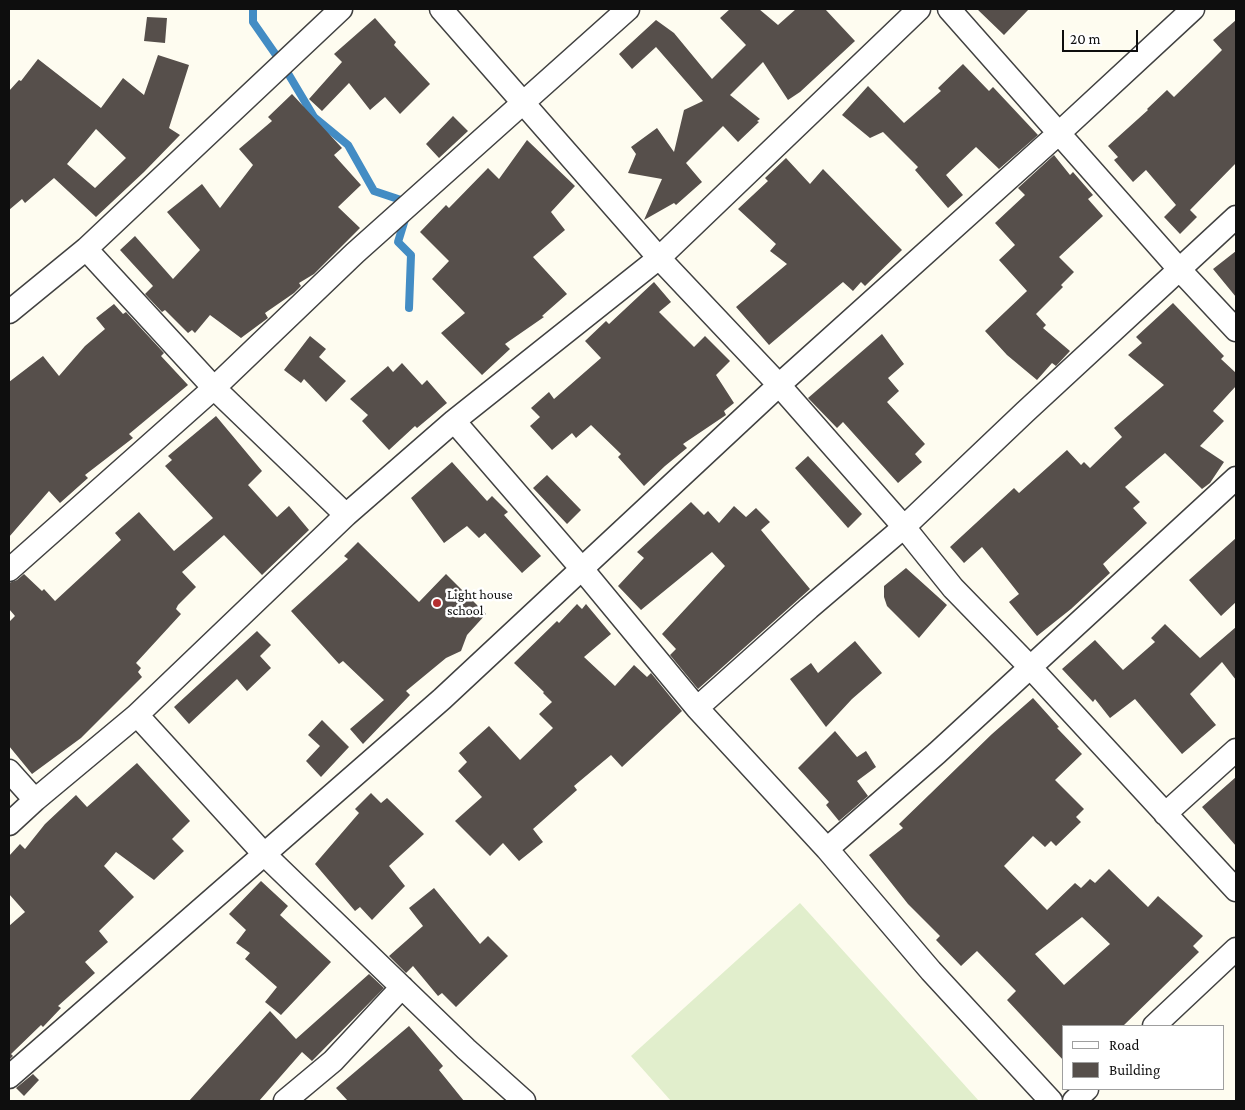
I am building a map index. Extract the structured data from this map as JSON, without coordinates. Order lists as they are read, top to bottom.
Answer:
{
  "places": ["Light house school"],
  "legend": ["Road", "Building"],
  "scale_bar": "20 m"
}
